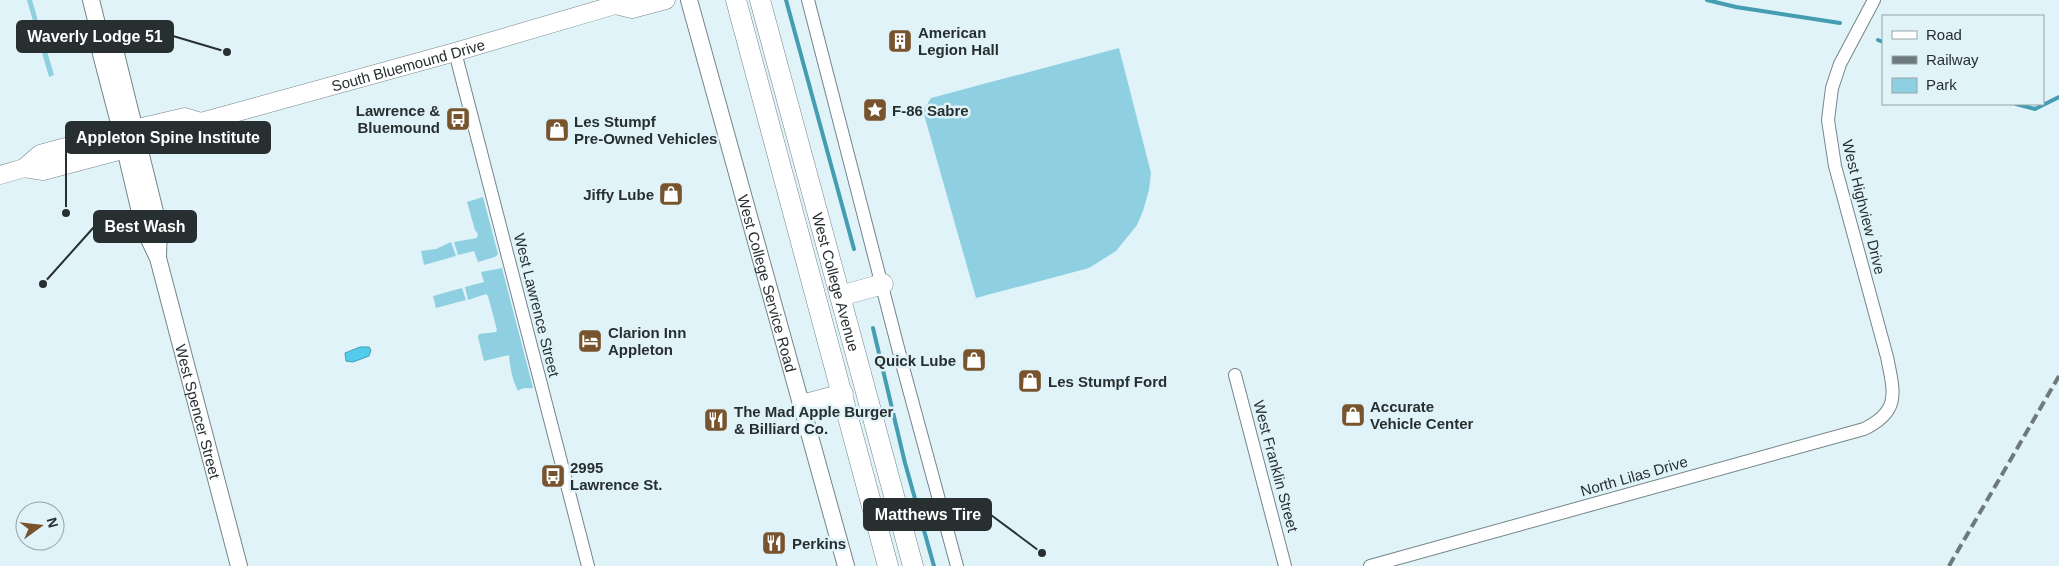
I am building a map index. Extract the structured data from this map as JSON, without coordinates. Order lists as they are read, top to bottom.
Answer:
{
  "streets": {
    "main road": ["South Bluemound Drive", "West College Avenue"],
    "street": [
      "West Highview Drive",
      "West College Service Road",
      "West Lawrence Street",
      "West Spencer Street",
      "West Franklin Street",
      "North Lilas Drive"
    ]
  },
  "crossings": [
    ["South Bluemound Drive", "West Lawrence Street"],
    ["South Bluemound Drive", "West Spencer Street"],
    ["West Highview Drive", "North Lilas Drive"]
  ],
  "places": {
    "building": ["American Legion Hall"],
    "other": [
      "Waverly Lodge 51",
      "Appleton Spine Institute",
      "Best Wash",
      "Matthews Tire"
    ],
    "place": ["F-86 Sabre"],
    "bus stop": ["Lawrence & Bluemound", "2995 Lawrence St."],
    "shop": [
      "Les Stumpf Pre-Owned Vehicles",
      "Jiffy Lube",
      "Quick Lube",
      "Les Stumpf Ford",
      "Accurate Vehicle Center"
    ],
    "hotel": ["Clarion Inn Appleton"],
    "restaurant": ["The Mad Apple Burger & Billiard Co.", "Perkins"]
  },
  "legend": ["Road", "Railway", "Park"],
  "north": "right"
}
